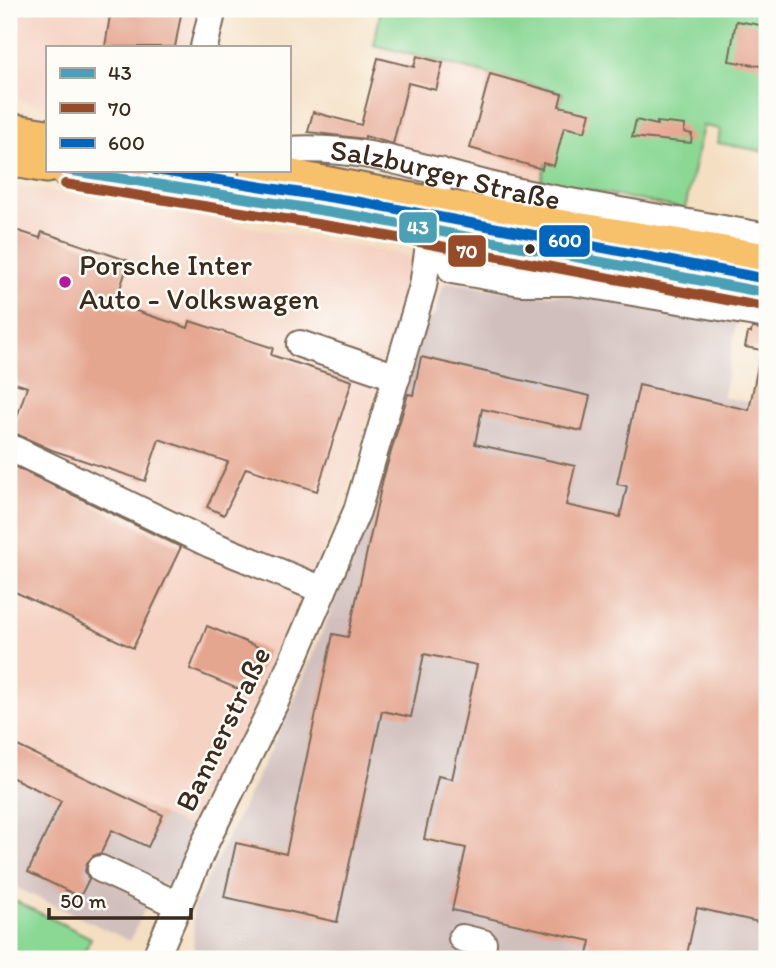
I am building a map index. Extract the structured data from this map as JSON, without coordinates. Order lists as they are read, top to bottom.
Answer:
{
  "streets": {
    "main road": ["Salzburger Straße"],
    "street": ["Bannerstraße"]
  },
  "crossings": [
    ["Salzburger Straße", "Bannerstraße"]
  ],
  "places": ["Porsche Inter Auto - Volkswagen"],
  "lines": ["transit line 43", "transit line 600", "transit line 70"],
  "legend": ["43", "70", "600"],
  "scale_bar": "50 m"
}
